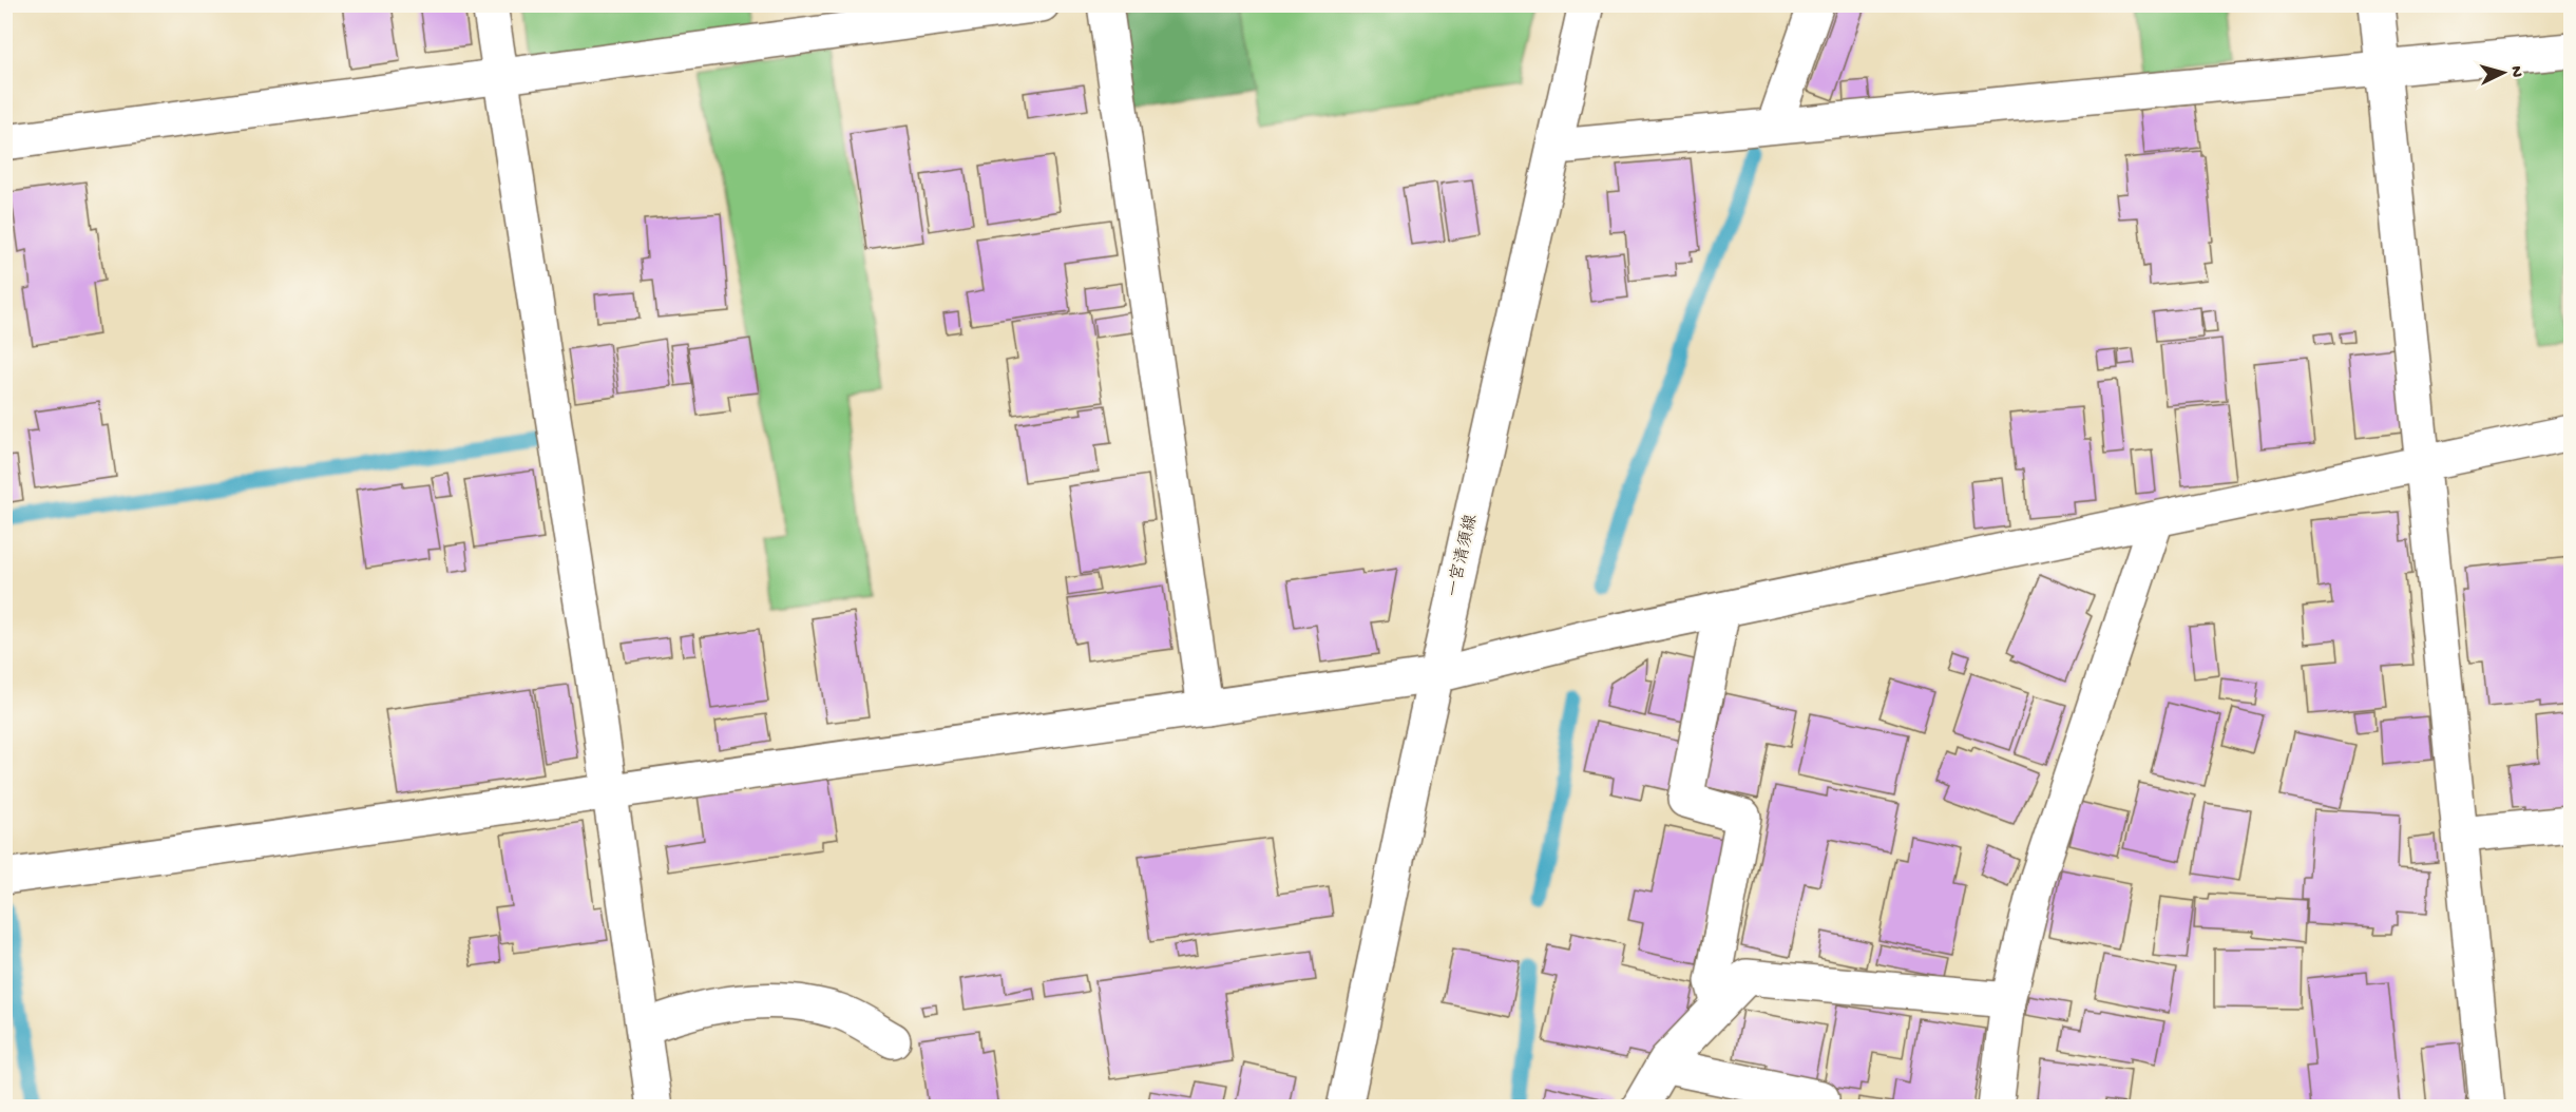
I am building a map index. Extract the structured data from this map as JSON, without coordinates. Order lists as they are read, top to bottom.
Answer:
{
  "streets": {
    "street": ["一宮清須線"]
  },
  "north": "right"
}
